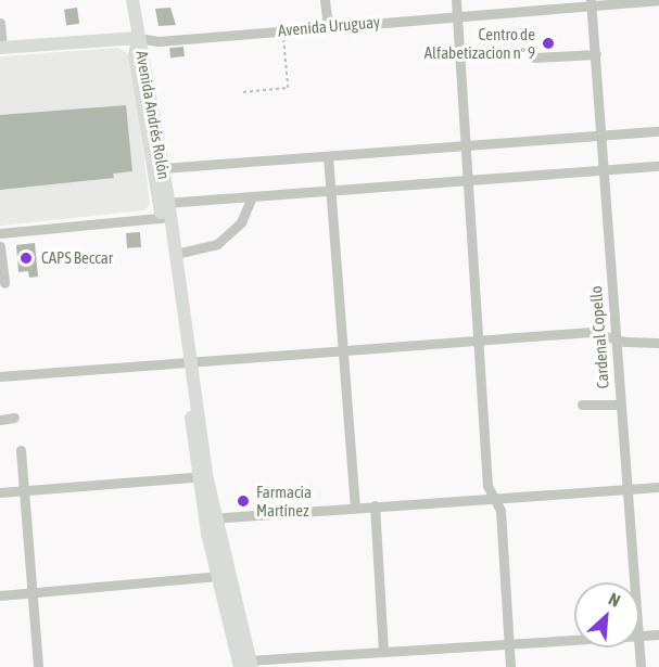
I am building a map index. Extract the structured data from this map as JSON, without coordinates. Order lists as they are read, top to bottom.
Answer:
{
  "streets": {
    "main road": ["Avenida Uruguay", "Avenida Andrés Rolón"],
    "street": ["Cardenal Copello"]
  },
  "crossings": [
    ["Avenida Uruguay", "Avenida Andrés Rolón"],
    ["Avenida Uruguay", "Cardenal Copello"]
  ],
  "places": ["Centro de Alfabetizacion nº 9", "CAPS Beccar", "Farmacia Martínez"],
  "north": "top right"
}
